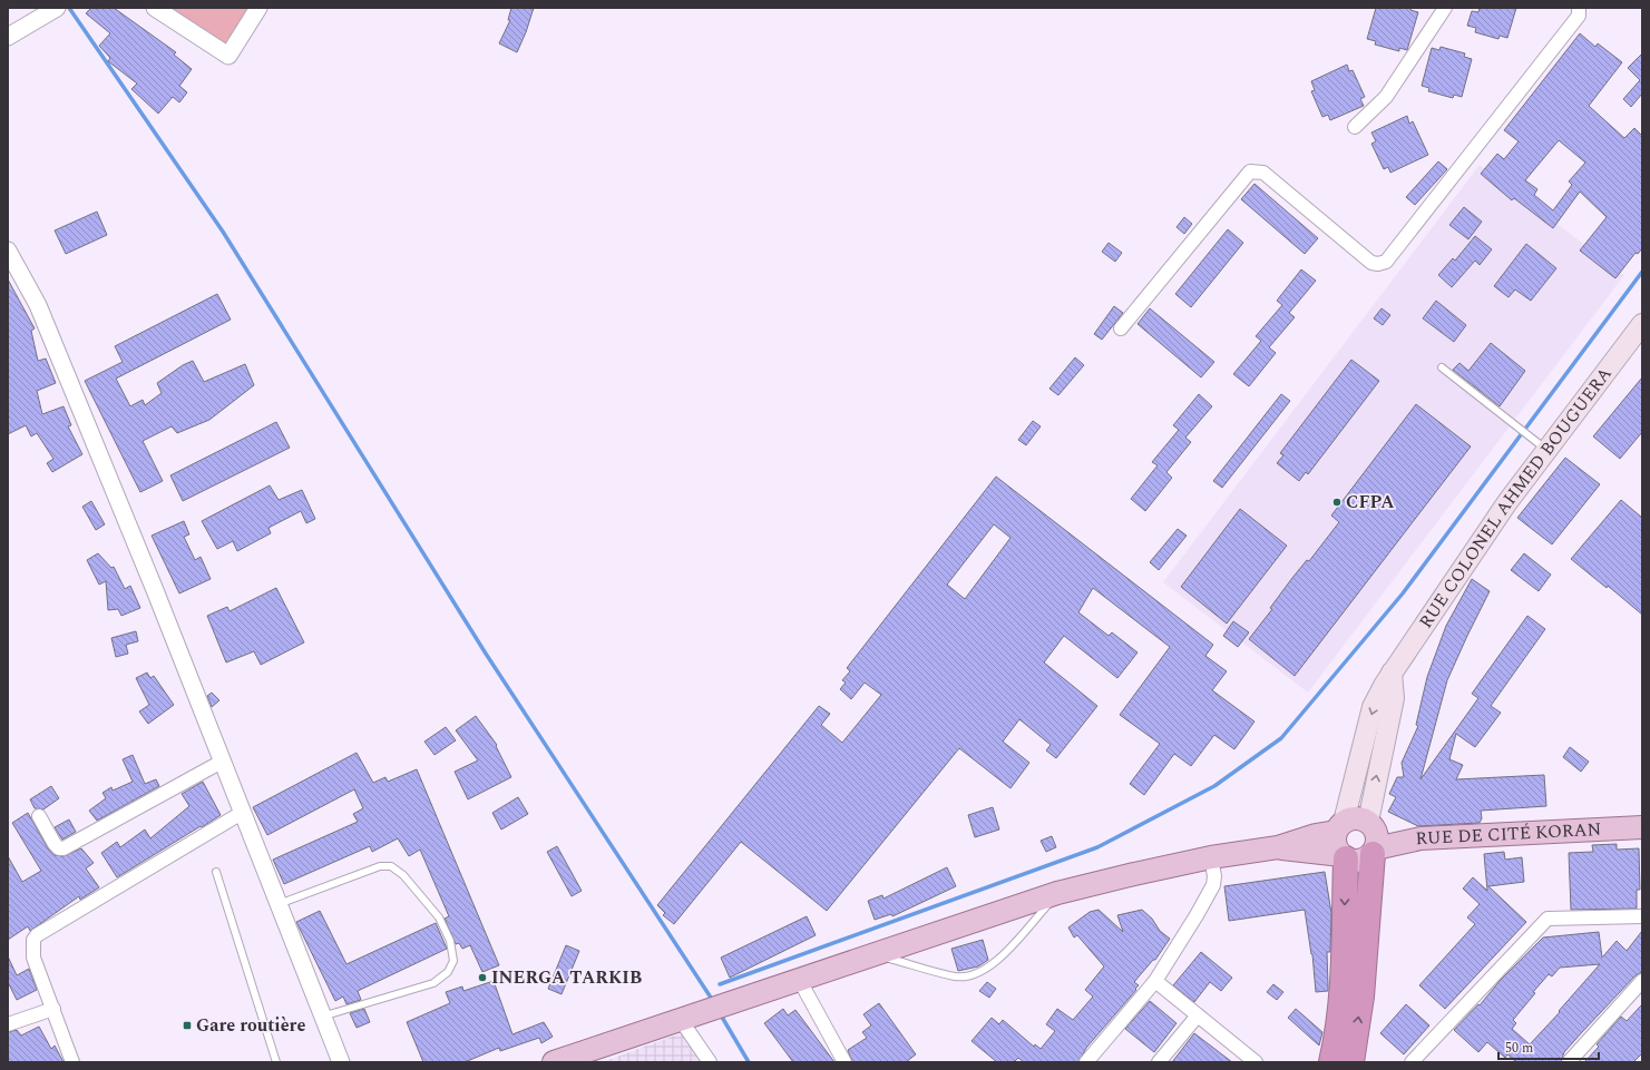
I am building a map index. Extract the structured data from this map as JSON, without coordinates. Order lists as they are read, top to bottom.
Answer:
{
  "streets": {
    "main road": ["RUE COLONEL AHMED BOUGUERA", "RUE DE CITÉ KORAN"]
  },
  "crossings": [
    ["RUE COLONEL AHMED BOUGUERA", "RUE DE CITÉ KORAN"]
  ],
  "places": {
    "other": ["CFPA", "INERGA TARKIB"],
    "transit": ["Gare routière"]
  },
  "scale_bar": "50 m"
}
